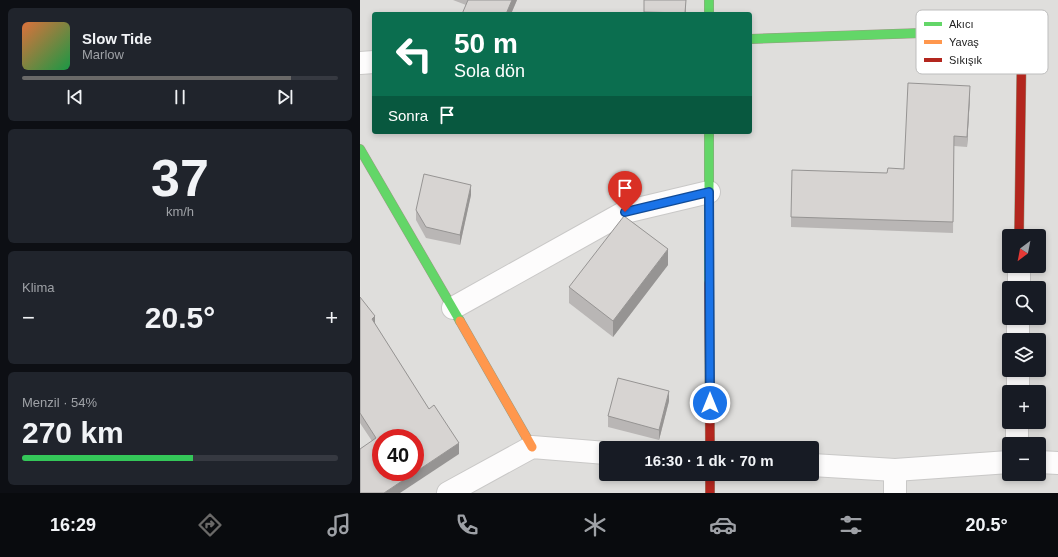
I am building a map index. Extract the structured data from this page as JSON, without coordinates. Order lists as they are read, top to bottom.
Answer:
{
  "legend": ["Akıcı", "Yavaş", "Sıkışık"],
  "north": "bottom left",
  "page": {
    "turn": ["50 m", "Sola dön"],
    "song": ["Slow Tide", "Marlow"],
    "then": "Sonra",
    "tile": [
      ["37", "km/h"],
      "Klima",
      ["Menzil · 54%", "270 km"]
    ],
    "map_buttons": ["+", "−"],
    "heat": ["−", "20.5°", "+"],
    "limit": "40",
    "trip": "16:30 · 1 dk · 70 m",
    "tabs": ["16:29", "20.5°"]
  }
}
